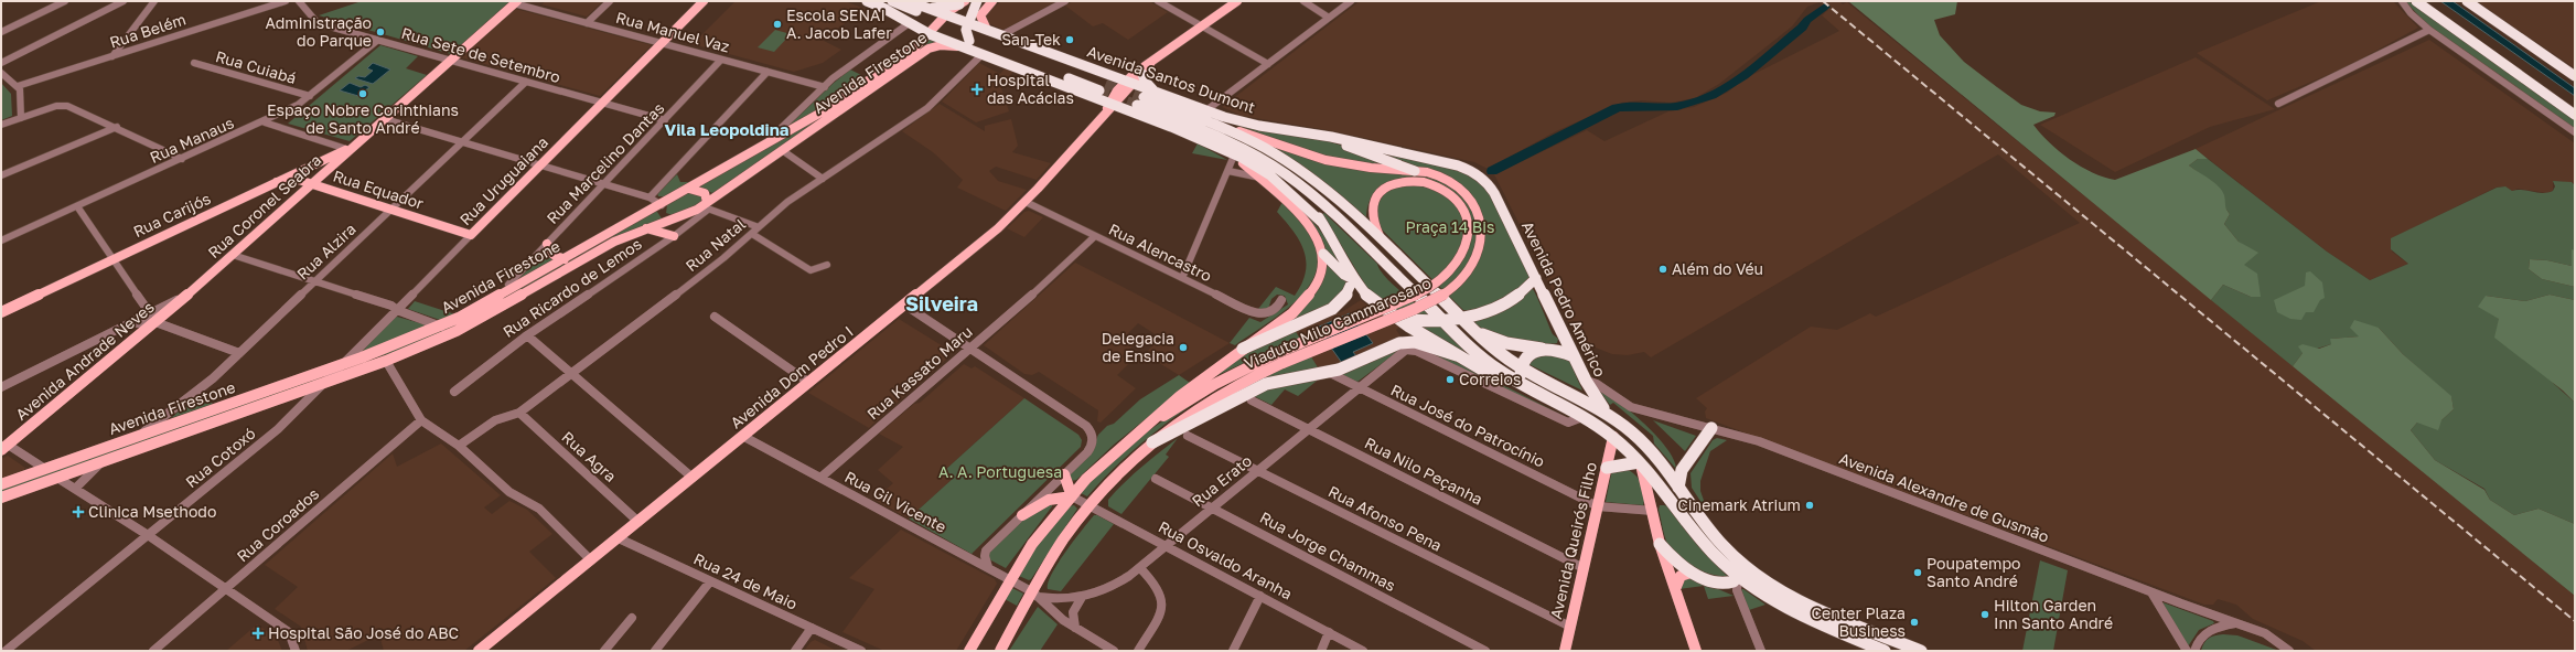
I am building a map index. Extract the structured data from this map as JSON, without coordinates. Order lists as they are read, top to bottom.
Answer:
{
  "streets": {
    "highway": ["Avenida Santos Dumont", "Avenida Pedro Américo"],
    "main road": [
      "Avenida Firestone",
      "Rua Uruguaiana",
      "Rua Equador",
      "Rua Coronel Seabra",
      "Rua Carijós",
      "Viaduto Milo Cammarosano",
      "Avenida Andrade Neves",
      "Avenida Dom Pedro I",
      "Avenida Queirós Filho"
    ],
    "street": [
      "Rua Belém",
      "Rua Manuel Vaz",
      "Rua Sete de Setembro",
      "Rua Cuiabá",
      "Rua Manaus",
      "Rua Marcelino Dantas",
      "Rua Natal",
      "Rua Alzira",
      "Rua Alencastro",
      "Rua Ricardo de Lemos",
      "Rua Kassato Maru",
      "Rua José do Patrocínio",
      "Rua Agra",
      "Rua Cotoxó",
      "Rua Nilo Peçanha",
      "Rua Erato",
      "Avenida Alexandre de Gusmão",
      "Rua Gil Vicente",
      "Rua Afonso Pena",
      "Rua Coroados",
      "Rua Jorge Chammas",
      "Rua Osvaldo Aranha",
      "Rua 24 de Maio"
    ]
  },
  "crossings": [
    ["Rua Manuel Vaz", "Rua Marcelino Dantas"],
    ["Rua Manuel Vaz", "Rua Uruguaiana"],
    ["Rua Manuel Vaz", "Rua Coronel Seabra"],
    ["Rua Sete de Setembro", "Rua Manaus"],
    ["Rua Sete de Setembro", "Rua Marcelino Dantas"],
    ["Rua Sete de Setembro", "Rua Uruguaiana"],
    ["Rua Sete de Setembro", "Rua Coronel Seabra"],
    ["Rua Sete de Setembro", "Rua Alzira"],
    ["Rua Cuiabá", "Rua Manaus"],
    ["Avenida Firestone", "Avenida Santos Dumont"],
    ["Avenida Firestone", "Rua Uruguaiana"],
    ["Avenida Firestone", "Rua Alzira"],
    ["Avenida Firestone", "Rua Ricardo de Lemos"],
    ["Avenida Firestone", "Rua Cotoxó"],
    ["Avenida Santos Dumont", "Rua Natal"],
    ["Avenida Santos Dumont", "Avenida Pedro Américo"],
    ["Avenida Santos Dumont", "Viaduto Milo Cammarosano"],
    ["Avenida Santos Dumont", "Avenida Dom Pedro I"],
    ["Avenida Santos Dumont", "Rua Erato"],
    ["Avenida Santos Dumont", "Avenida Queirós Filho"],
    ["Rua Uruguaiana", "Rua Equador"],
    ["Rua Uruguaiana", "Rua Cotoxó"],
    ["Rua Equador", "Rua Coronel Seabra"],
    ["Rua Equador", "Rua Carijós"],
    ["Rua Equador", "Rua Alzira"],
    ["Rua Coronel Seabra", "Rua Carijós"],
    ["Rua Coronel Seabra", "Avenida Andrade Neves"],
    ["Rua Natal", "Rua Agra"],
    ["Rua Alencastro", "Rua Kassato Maru"],
    ["Rua Alencastro", "Avenida Dom Pedro I"],
    ["Avenida Pedro Américo", "Avenida Alexandre de Gusmão"],
    ["Avenida Pedro Américo", "Avenida Queirós Filho"],
    ["Viaduto Milo Cammarosano", "Rua Erato"],
    ["Viaduto Milo Cammarosano", "Rua Gil Vicente"],
    ["Viaduto Milo Cammarosano", "Rua Osvaldo Aranha"],
    ["Rua Kassato Maru", "Rua Gil Vicente"],
    ["Avenida Dom Pedro I", "Rua Agra"],
    ["Avenida Dom Pedro I", "Rua Gil Vicente"],
    ["Avenida Dom Pedro I", "Rua 24 de Maio"],
    ["Rua José do Patrocínio", "Rua Erato"],
    ["Rua José do Patrocínio", "Avenida Queirós Filho"],
    ["Rua Nilo Peçanha", "Rua Erato"],
    ["Rua Nilo Peçanha", "Avenida Queirós Filho"],
    ["Rua Erato", "Rua Gil Vicente"],
    ["Rua Erato", "Rua Afonso Pena"],
    ["Rua Erato", "Rua Jorge Chammas"],
    ["Rua Erato", "Rua Osvaldo Aranha"],
    ["Rua Afonso Pena", "Avenida Queirós Filho"]
  ],
  "districts": ["Vila Leopoldina", "Silveira"],
  "parks": ["Praça 14 Bis", "A. A. Portuguesa"],
  "places": {
    "other": [
      "Escola SENAI A. Jacob Lafer",
      "Administração do Parque",
      "San-Tek",
      "Espaço Nobre Corinthians de Santo André",
      "Além do Véu",
      "Delegacia de Ensino",
      "Correios",
      "Cinemark Atrium",
      "Poupatempo Santo André",
      "Hilton Garden Inn Santo André",
      "Center Plaza Business"
    ],
    "health": ["Hospital das Acácias", "Clinica Msethodo", "Hospital São José do ABC"]
  }
}
